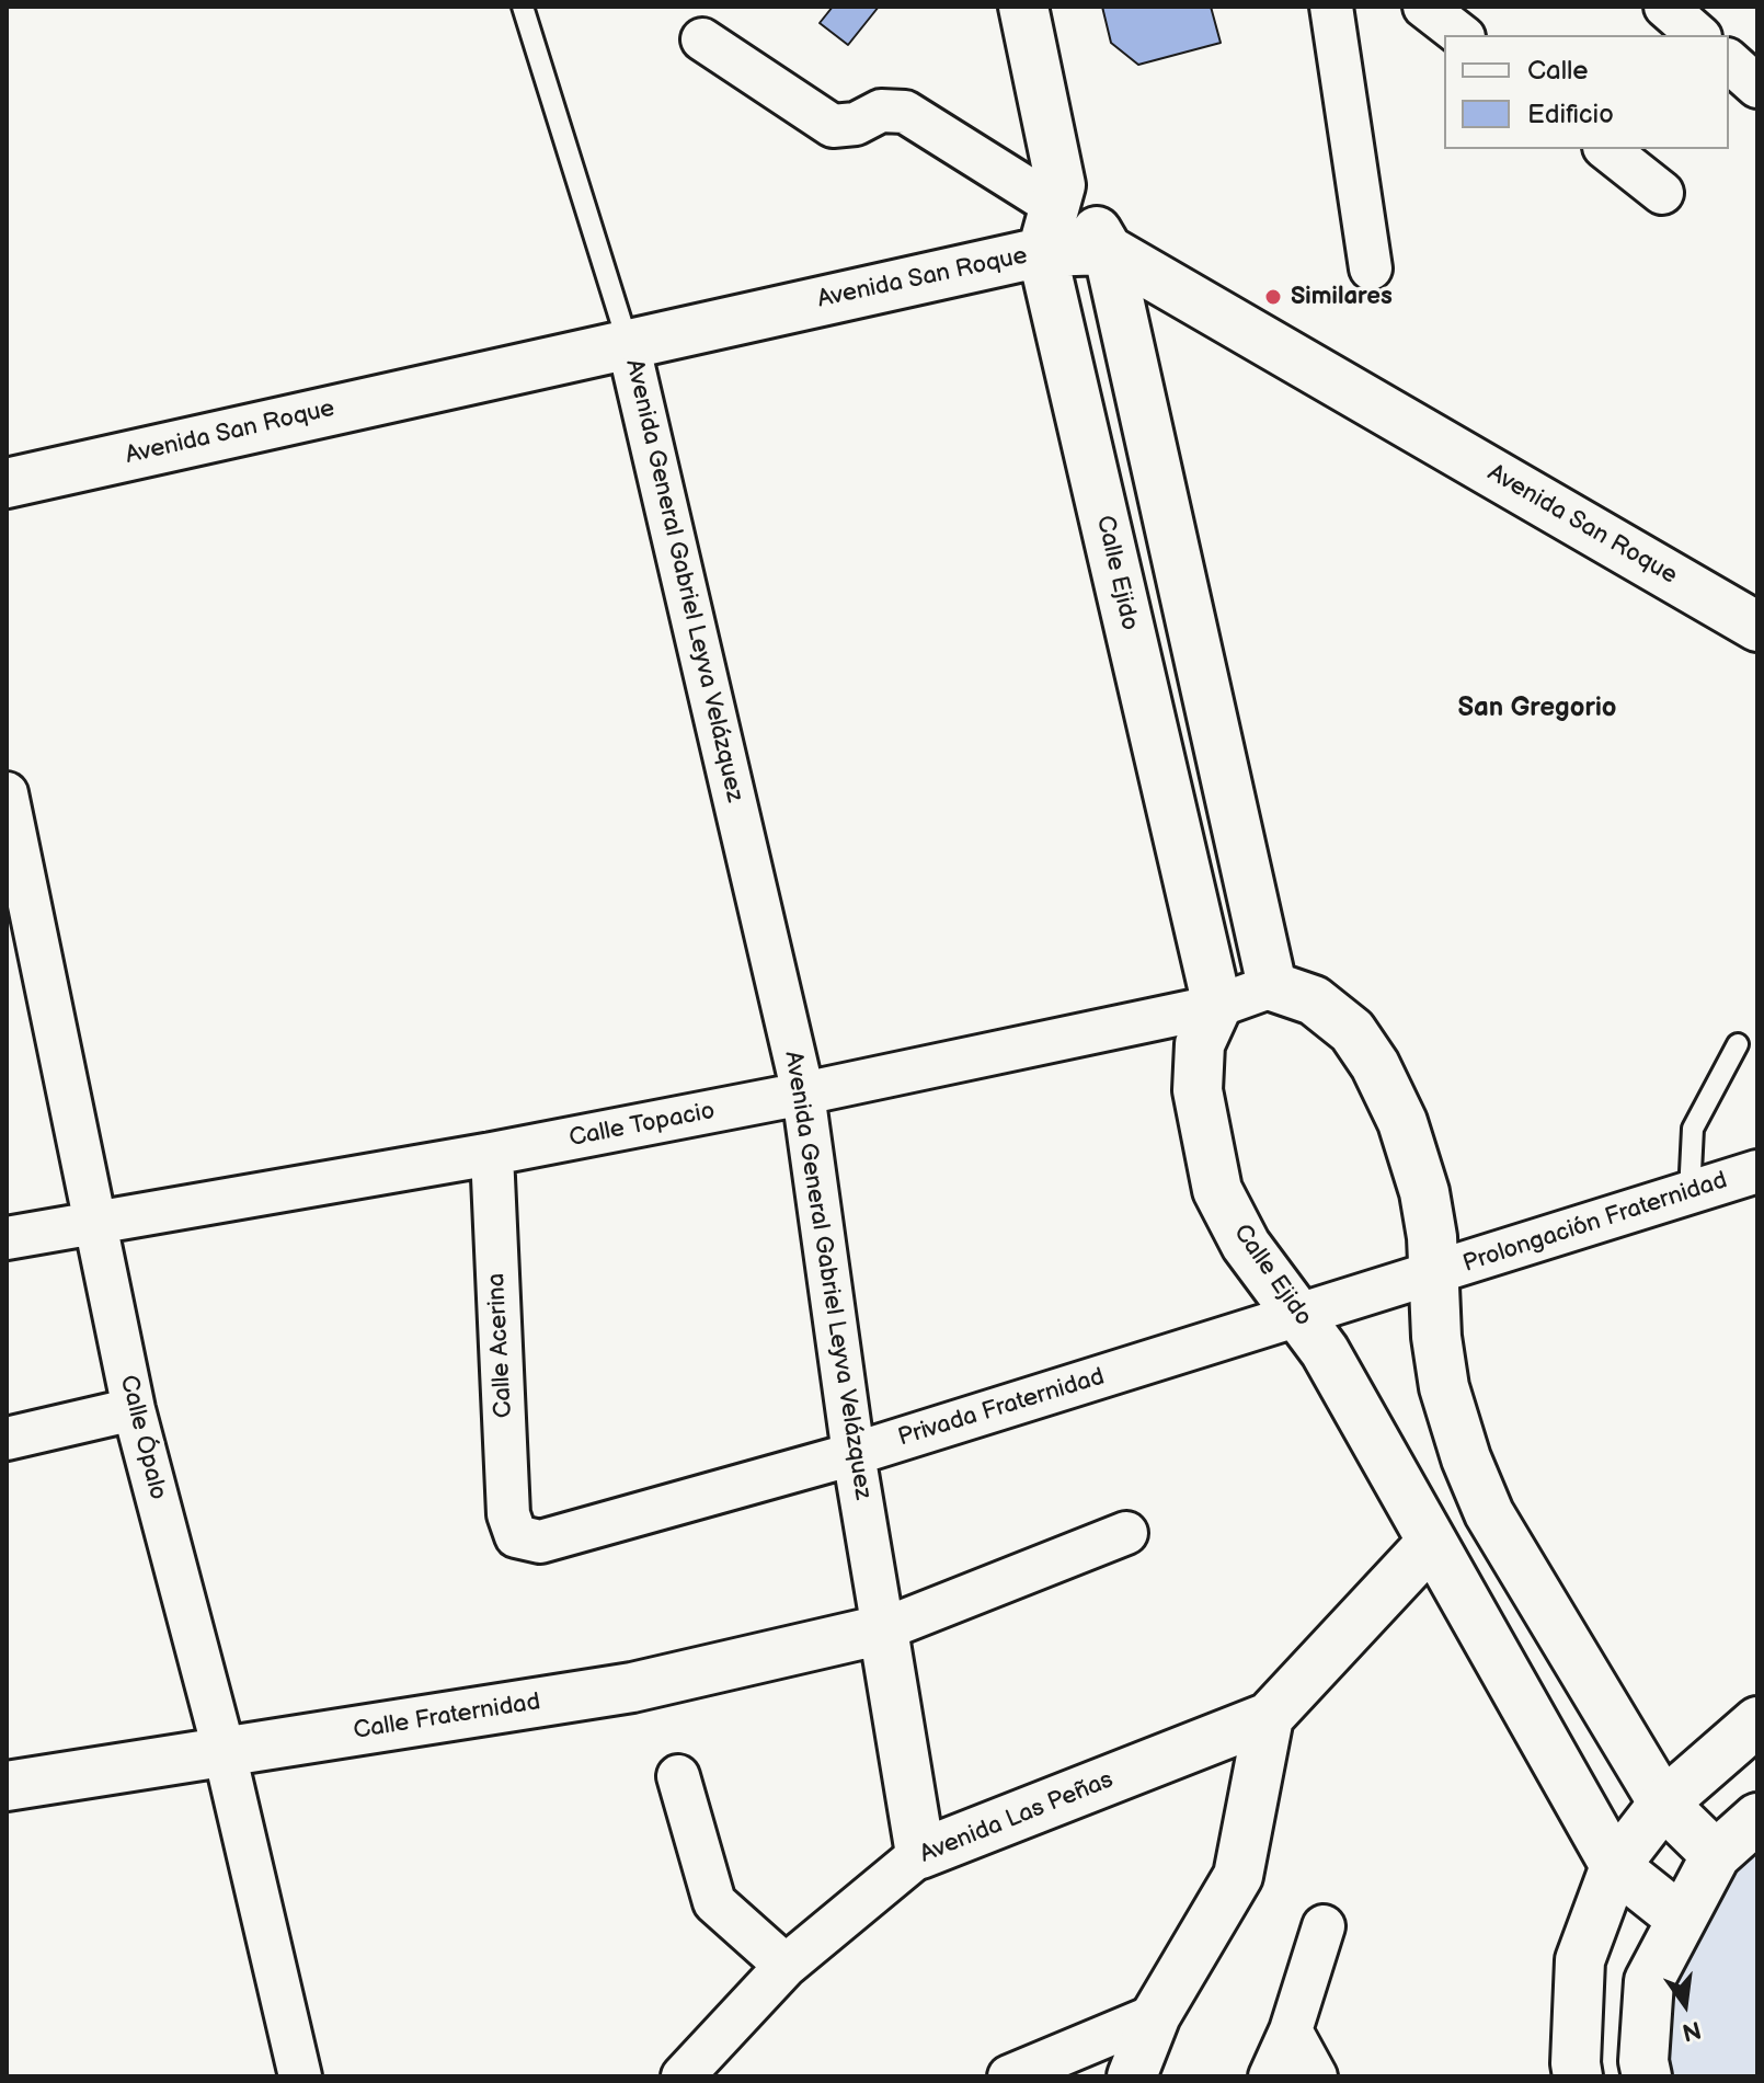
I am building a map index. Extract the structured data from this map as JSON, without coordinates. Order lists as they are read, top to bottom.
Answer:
{
  "streets": {
    "street": [
      "Avenida San Roque",
      "Calle Ejido",
      "Avenida General Gabriel Leyva Velázquez",
      "Calle Topacio",
      "Prolongación Fraternidad",
      "Calle Acerina",
      "Privada Fraternidad",
      "Calle Ópalo",
      "Calle Fraternidad",
      "Avenida Las Peñas"
    ]
  },
  "crossings": [
    ["Avenida San Roque", "Calle Ejido"],
    ["Avenida San Roque", "Avenida General Gabriel Leyva Velázquez"],
    ["Calle Ejido", "Calle Topacio"],
    ["Calle Ejido", "Privada Fraternidad"],
    ["Avenida General Gabriel Leyva Velázquez", "Calle Topacio"],
    ["Avenida General Gabriel Leyva Velázquez", "Privada Fraternidad"],
    ["Avenida General Gabriel Leyva Velázquez", "Calle Fraternidad"],
    ["Avenida General Gabriel Leyva Velázquez", "Avenida Las Peñas"],
    ["Calle Topacio", "Calle Acerina"],
    ["Calle Topacio", "Calle Ópalo"],
    ["Prolongación Fraternidad", "Privada Fraternidad"],
    ["Calle Acerina", "Privada Fraternidad"],
    ["Calle Ópalo", "Calle Fraternidad"]
  ],
  "districts": ["San Gregorio"],
  "places": ["Similares"],
  "legend": ["Calle", "Edificio"],
  "north": "bottom"
}
